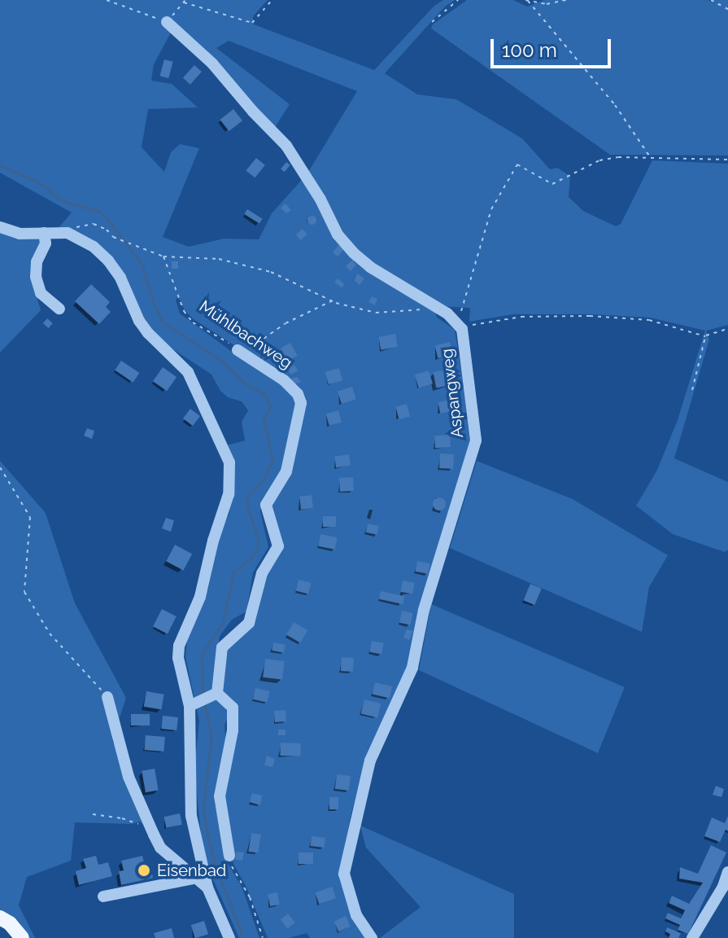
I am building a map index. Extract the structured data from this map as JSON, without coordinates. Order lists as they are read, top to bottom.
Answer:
{
  "streets": {
    "street": ["Mühlbachweg", "Aspangweg"]
  },
  "places": ["Eisenbad"],
  "scale_bar": "100 m"
}
